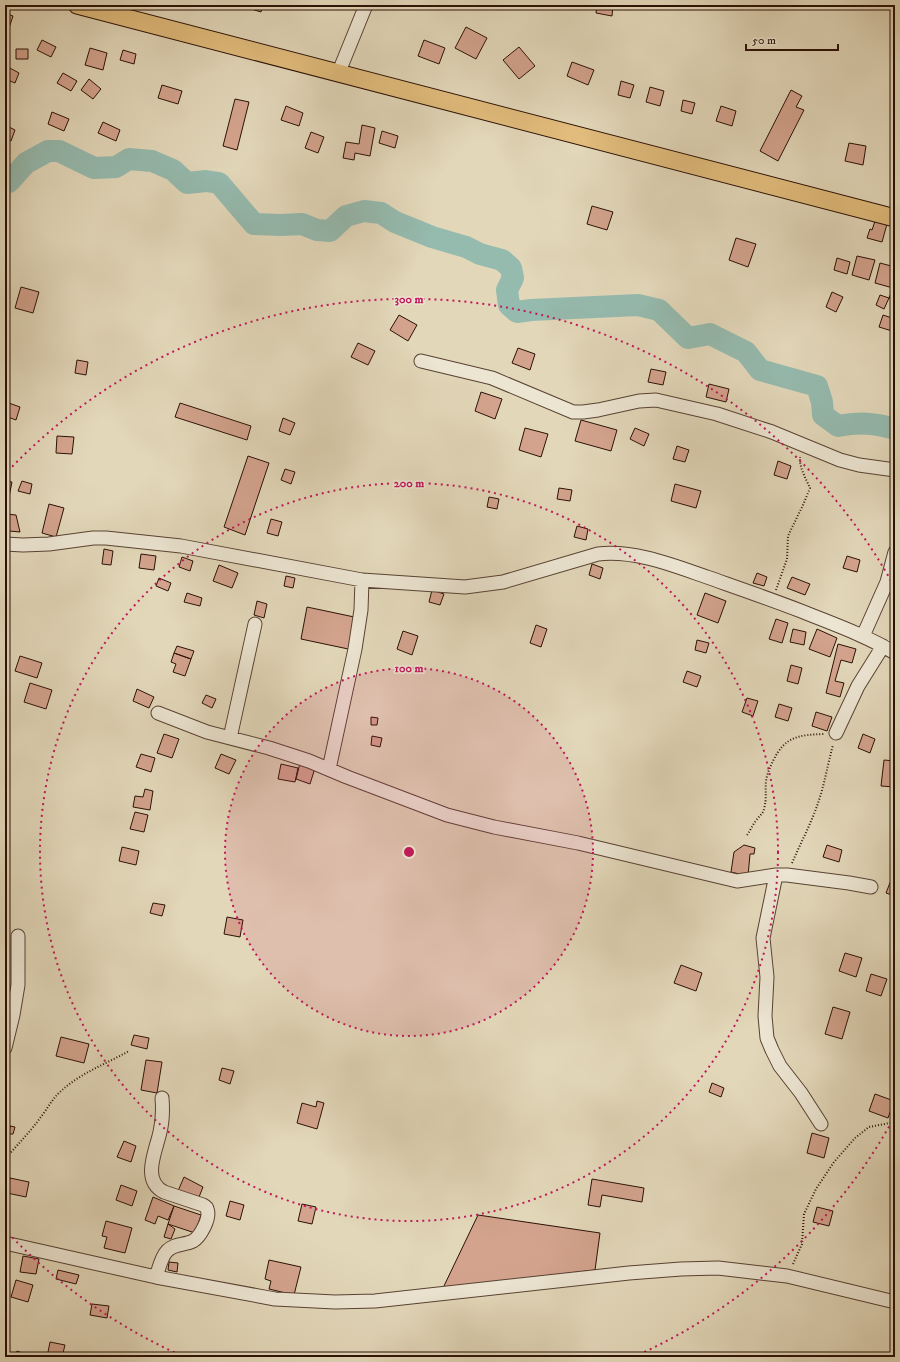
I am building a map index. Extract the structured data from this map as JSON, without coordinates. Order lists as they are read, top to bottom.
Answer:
{
  "scale_bar": "50 m",
  "rings": ["300 m", "200 m", "100 m"]
}
